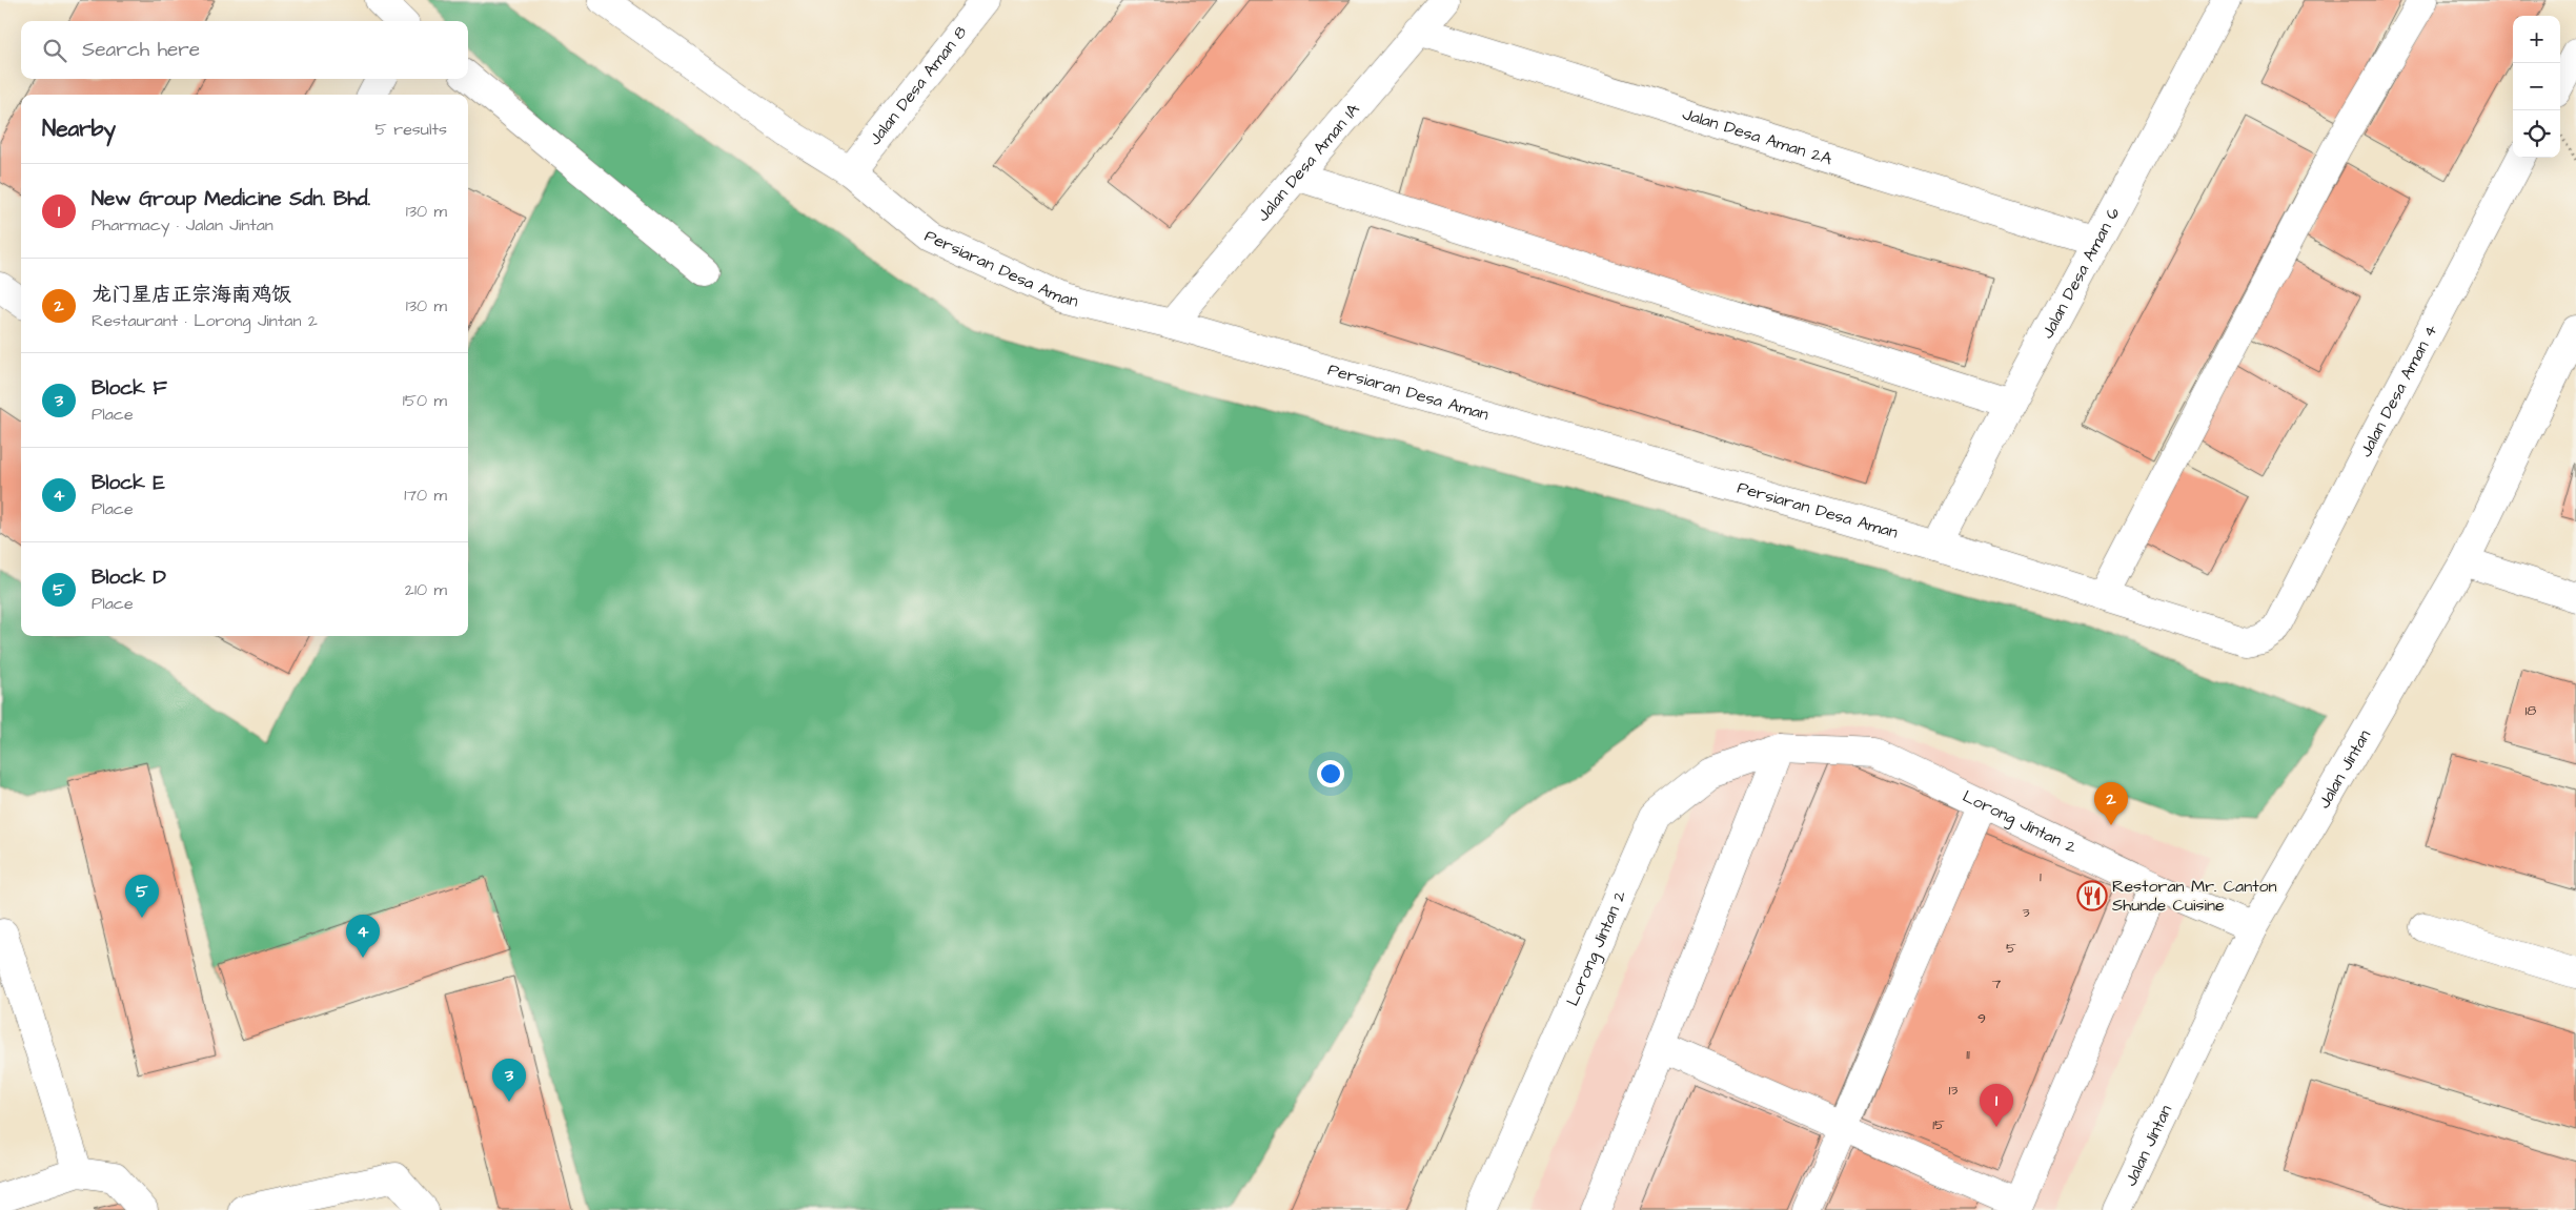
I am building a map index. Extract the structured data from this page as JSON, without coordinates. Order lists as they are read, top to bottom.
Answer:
{
  "streets": {
    "street": [
      "Jalan Desa Aman 8",
      "Jalan Desa Aman 2A",
      "Jalan Desa Aman 1A",
      "Persiaran Desa Aman",
      "Jalan Desa Aman 6",
      "Jalan Desa Aman 4",
      "Jalan Jintan",
      "Lorong Jintan 2"
    ]
  },
  "crossings": [
    ["Jalan Desa Aman 8", "Persiaran Desa Aman"],
    ["Jalan Desa Aman 2A", "Jalan Desa Aman 1A"],
    ["Jalan Desa Aman 2A", "Jalan Desa Aman 6"],
    ["Jalan Desa Aman 1A", "Persiaran Desa Aman"],
    ["Persiaran Desa Aman", "Jalan Desa Aman 6"],
    ["Persiaran Desa Aman", "Jalan Desa Aman 4"],
    ["Jalan Jintan", "Lorong Jintan 2"]
  ],
  "places": {
    "restaurant": ["Restoran Mr. Canton Shunde Cuisine"]
  },
  "house_numbers": [
    "18",
    "1",
    "3",
    "5",
    "7",
    "9",
    "11",
    "13",
    "15"
  ],
  "page": {
    "map_buttons": ["+", "−"],
    "search": "Search here",
    "heading": ["Nearby", "5 results"],
    "list": [
      {
        "mark": "1",
        "name": "New Group Medicine Sdn. Bhd.",
        "note": "Pharmacy · Jalan Jintan",
        "value": "130 m"
      },
      {
        "mark": "2",
        "name": "龙门星店正宗海南鸡饭",
        "note": "Restaurant · Lorong Jintan 2",
        "value": "130 m"
      },
      {
        "mark": "3",
        "name": "Block F",
        "note": "Place",
        "value": "150 m"
      },
      {
        "mark": "4",
        "name": "Block E",
        "note": "Place",
        "value": "170 m"
      },
      {
        "mark": "5",
        "name": "Block D",
        "note": "Place",
        "value": "210 m"
      }
    ],
    "pins": [
      "2",
      "5",
      "4",
      "3",
      "1"
    ]
  }
}
